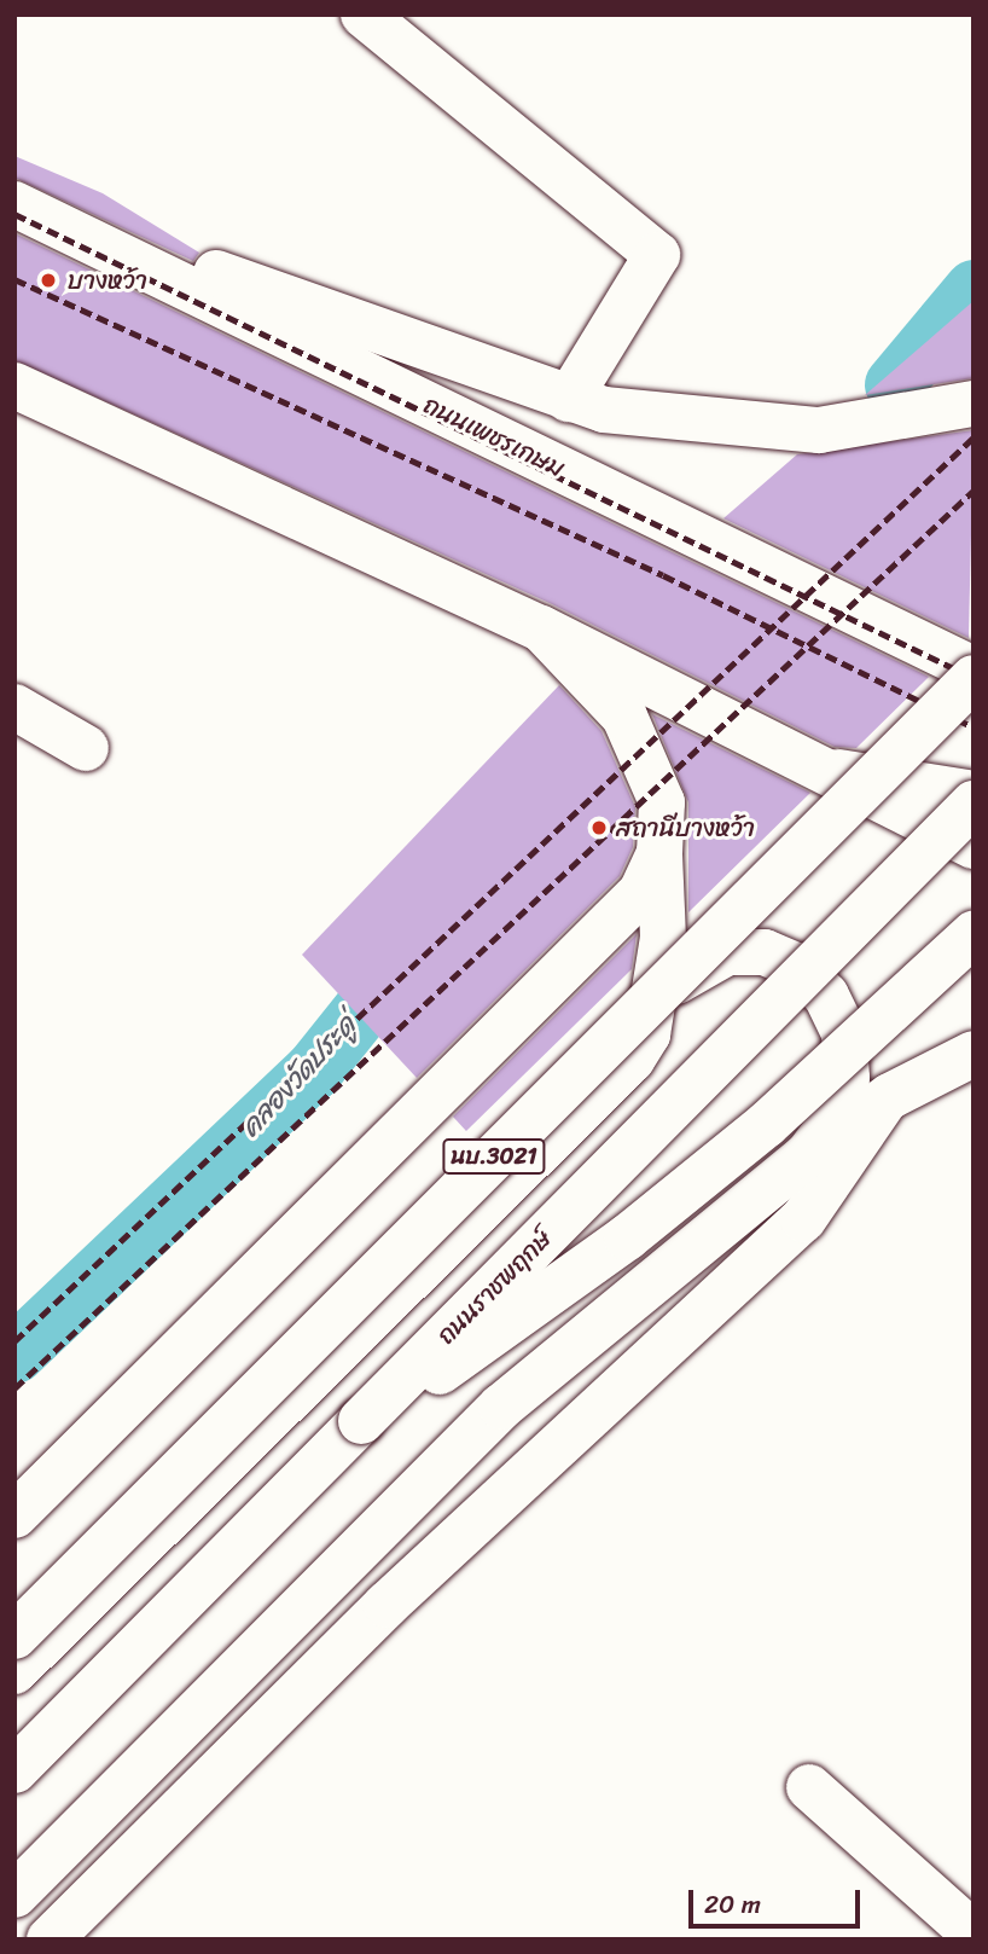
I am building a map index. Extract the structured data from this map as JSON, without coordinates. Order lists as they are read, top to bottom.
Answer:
{
  "streets": {
    "main road": ["ถนนเพชรเกษม", "นบ.3021", "ถนนราชพฤกษ์"]
  },
  "crossings": [
    ["ถนนเพชรเกษม", "นบ.3021"]
  ],
  "water": ["คลองวัดประดู่"],
  "places": ["บางหว้า", "สถานีบางหว้า"],
  "scale_bar": "20 m"
}
